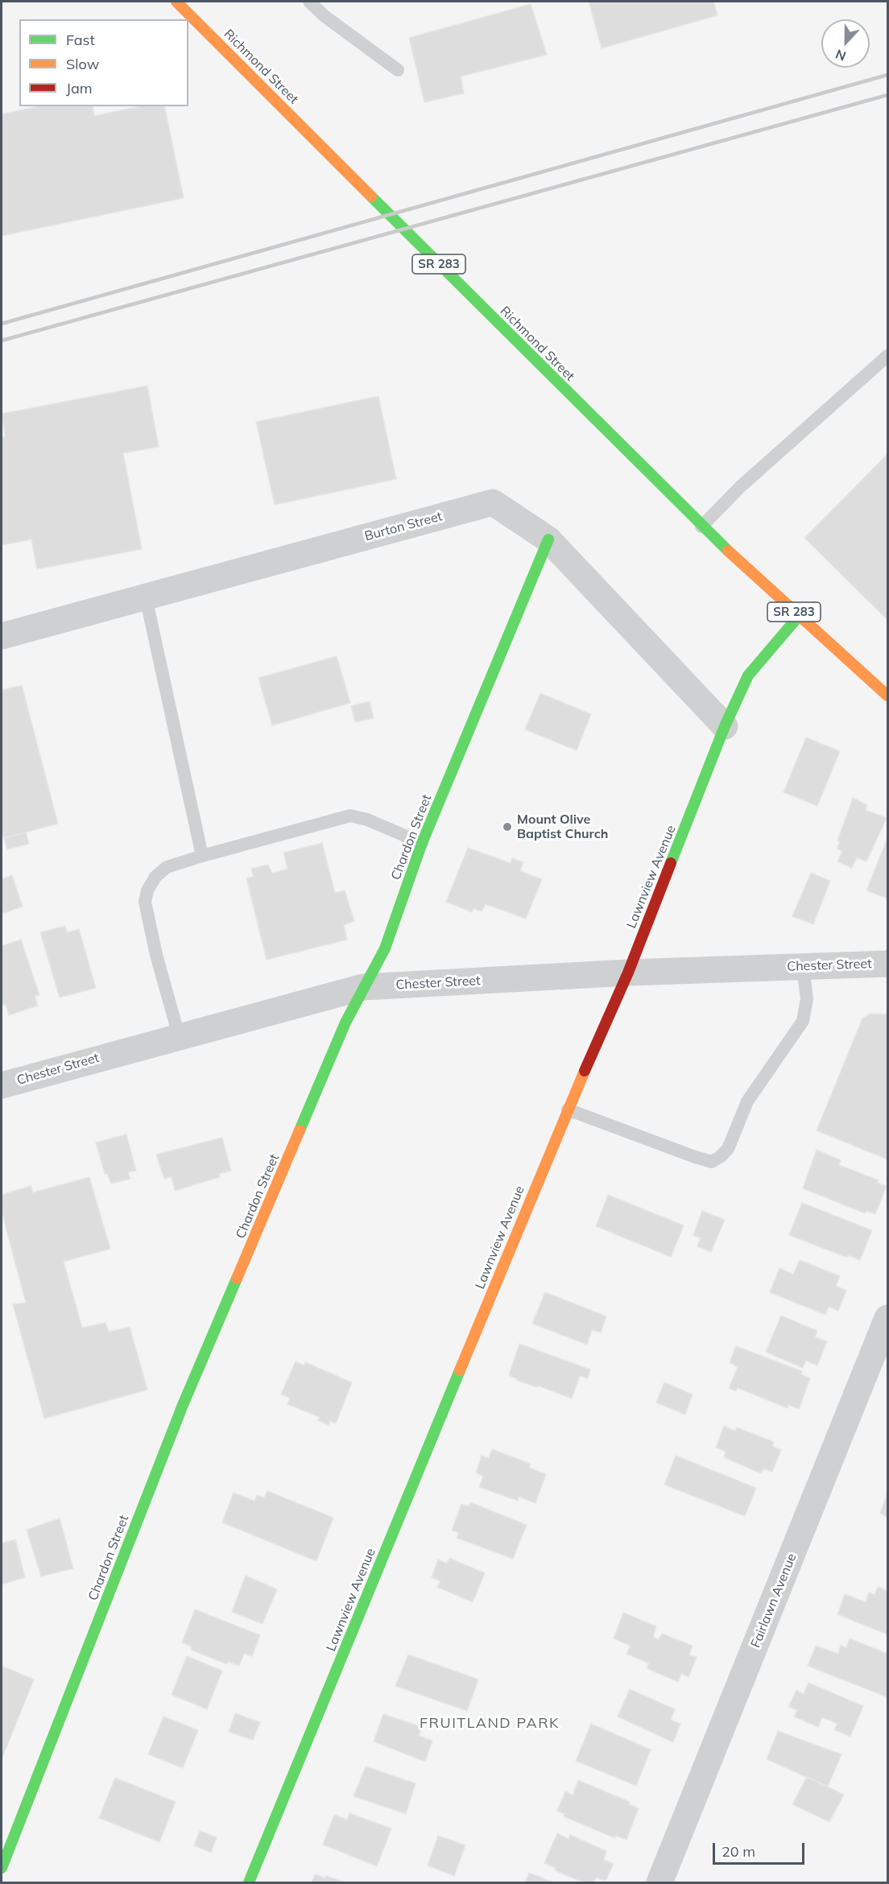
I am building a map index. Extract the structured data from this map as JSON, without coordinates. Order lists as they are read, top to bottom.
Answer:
{
  "streets": {
    "street": [
      "Richmond Street",
      "SR 283",
      "Burton Street",
      "Chardon Street",
      "Lawnview Avenue",
      "Chester Street",
      "Fairlawn Avenue"
    ]
  },
  "crossings": [
    ["Richmond Street", "Lawnview Avenue"],
    ["Burton Street", "Chardon Street"],
    ["Burton Street", "Lawnview Avenue"],
    ["Chardon Street", "Chester Street"],
    ["Lawnview Avenue", "Chester Street"]
  ],
  "districts": ["FRUITLAND PARK"],
  "places": ["Mount Olive Baptist Church"],
  "legend": ["Fast", "Slow", "Jam"],
  "scale_bar": "20 m",
  "north": "bottom"
}
